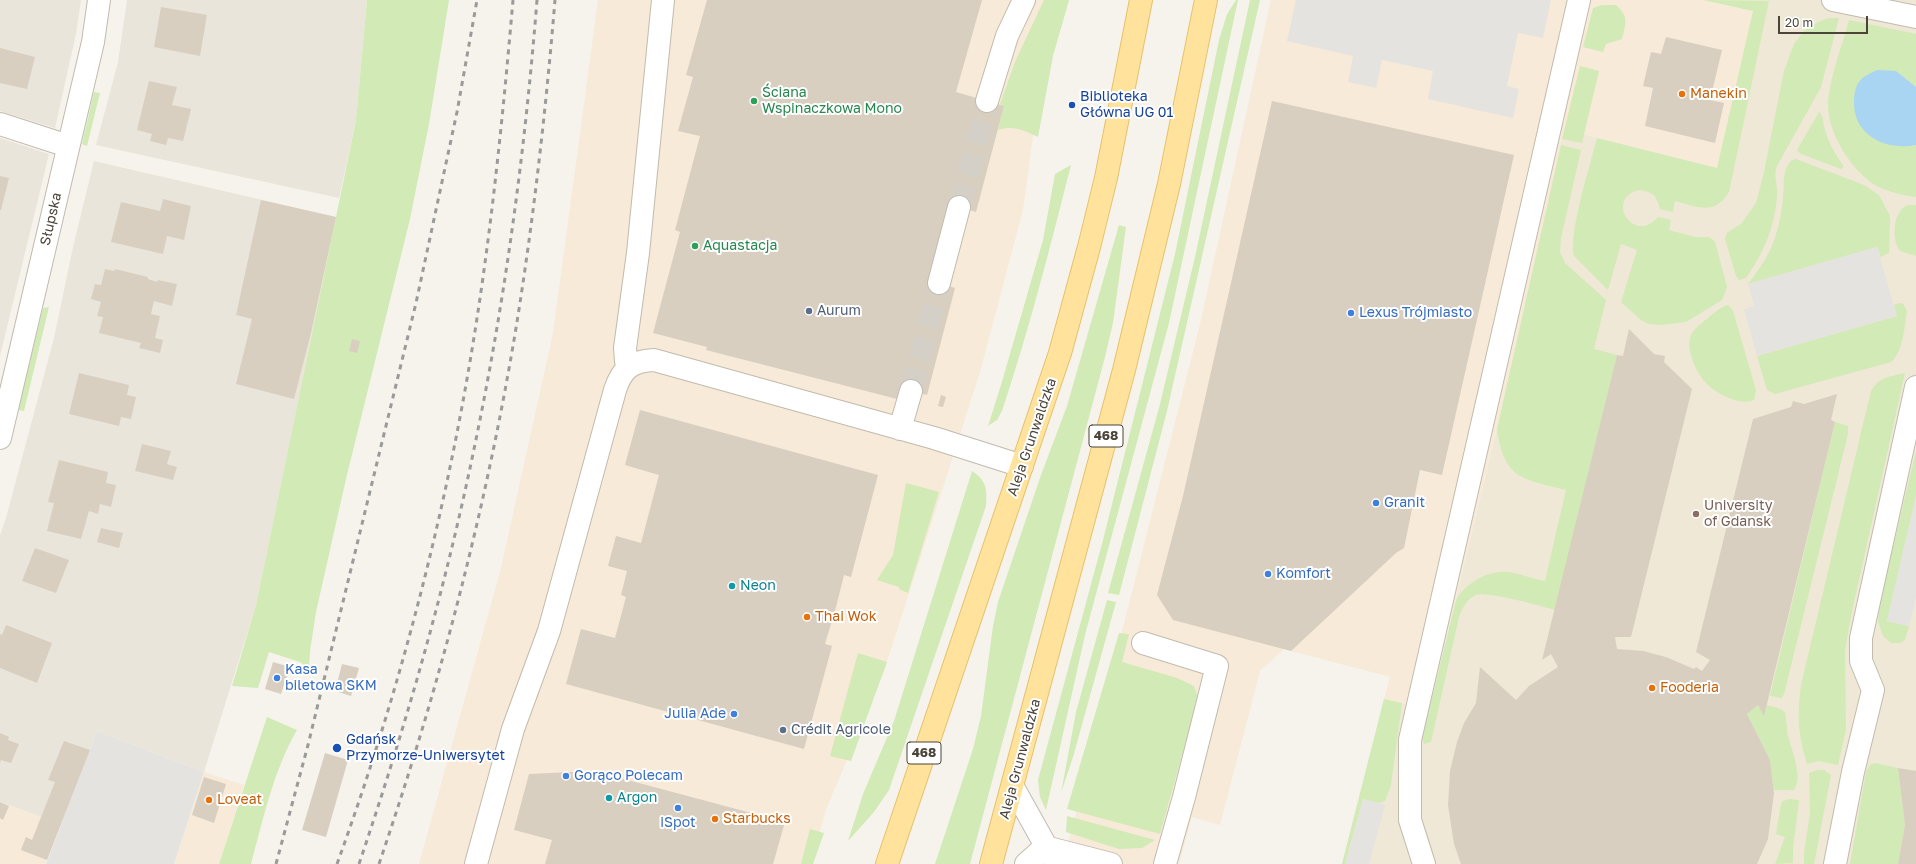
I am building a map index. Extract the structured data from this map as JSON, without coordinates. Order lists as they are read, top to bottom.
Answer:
{
  "streets": {
    "main road": ["468", "Aleja Grunwaldzka"],
    "street": ["Słupska"]
  },
  "places": [
    "Manekin",
    "Ściana Wspinaczkowa Mono",
    "Biblioteka Główna UG 01",
    "Aquastacja",
    "Aurum",
    "Lexus Trójmiasto",
    "Granit",
    "University of Gdansk",
    "Komfort",
    "Neon",
    "Thai Wok",
    "Kasa biletowa SKM",
    "Fooderia",
    "Julia Ade",
    "Crédit Agricole",
    "Gdańsk Przymorze-Uniwersytet",
    "Gorąco Polecam",
    "Argon",
    "Loveat",
    "iSpot",
    "Starbucks"
  ],
  "scale_bar": "20 m"
}
